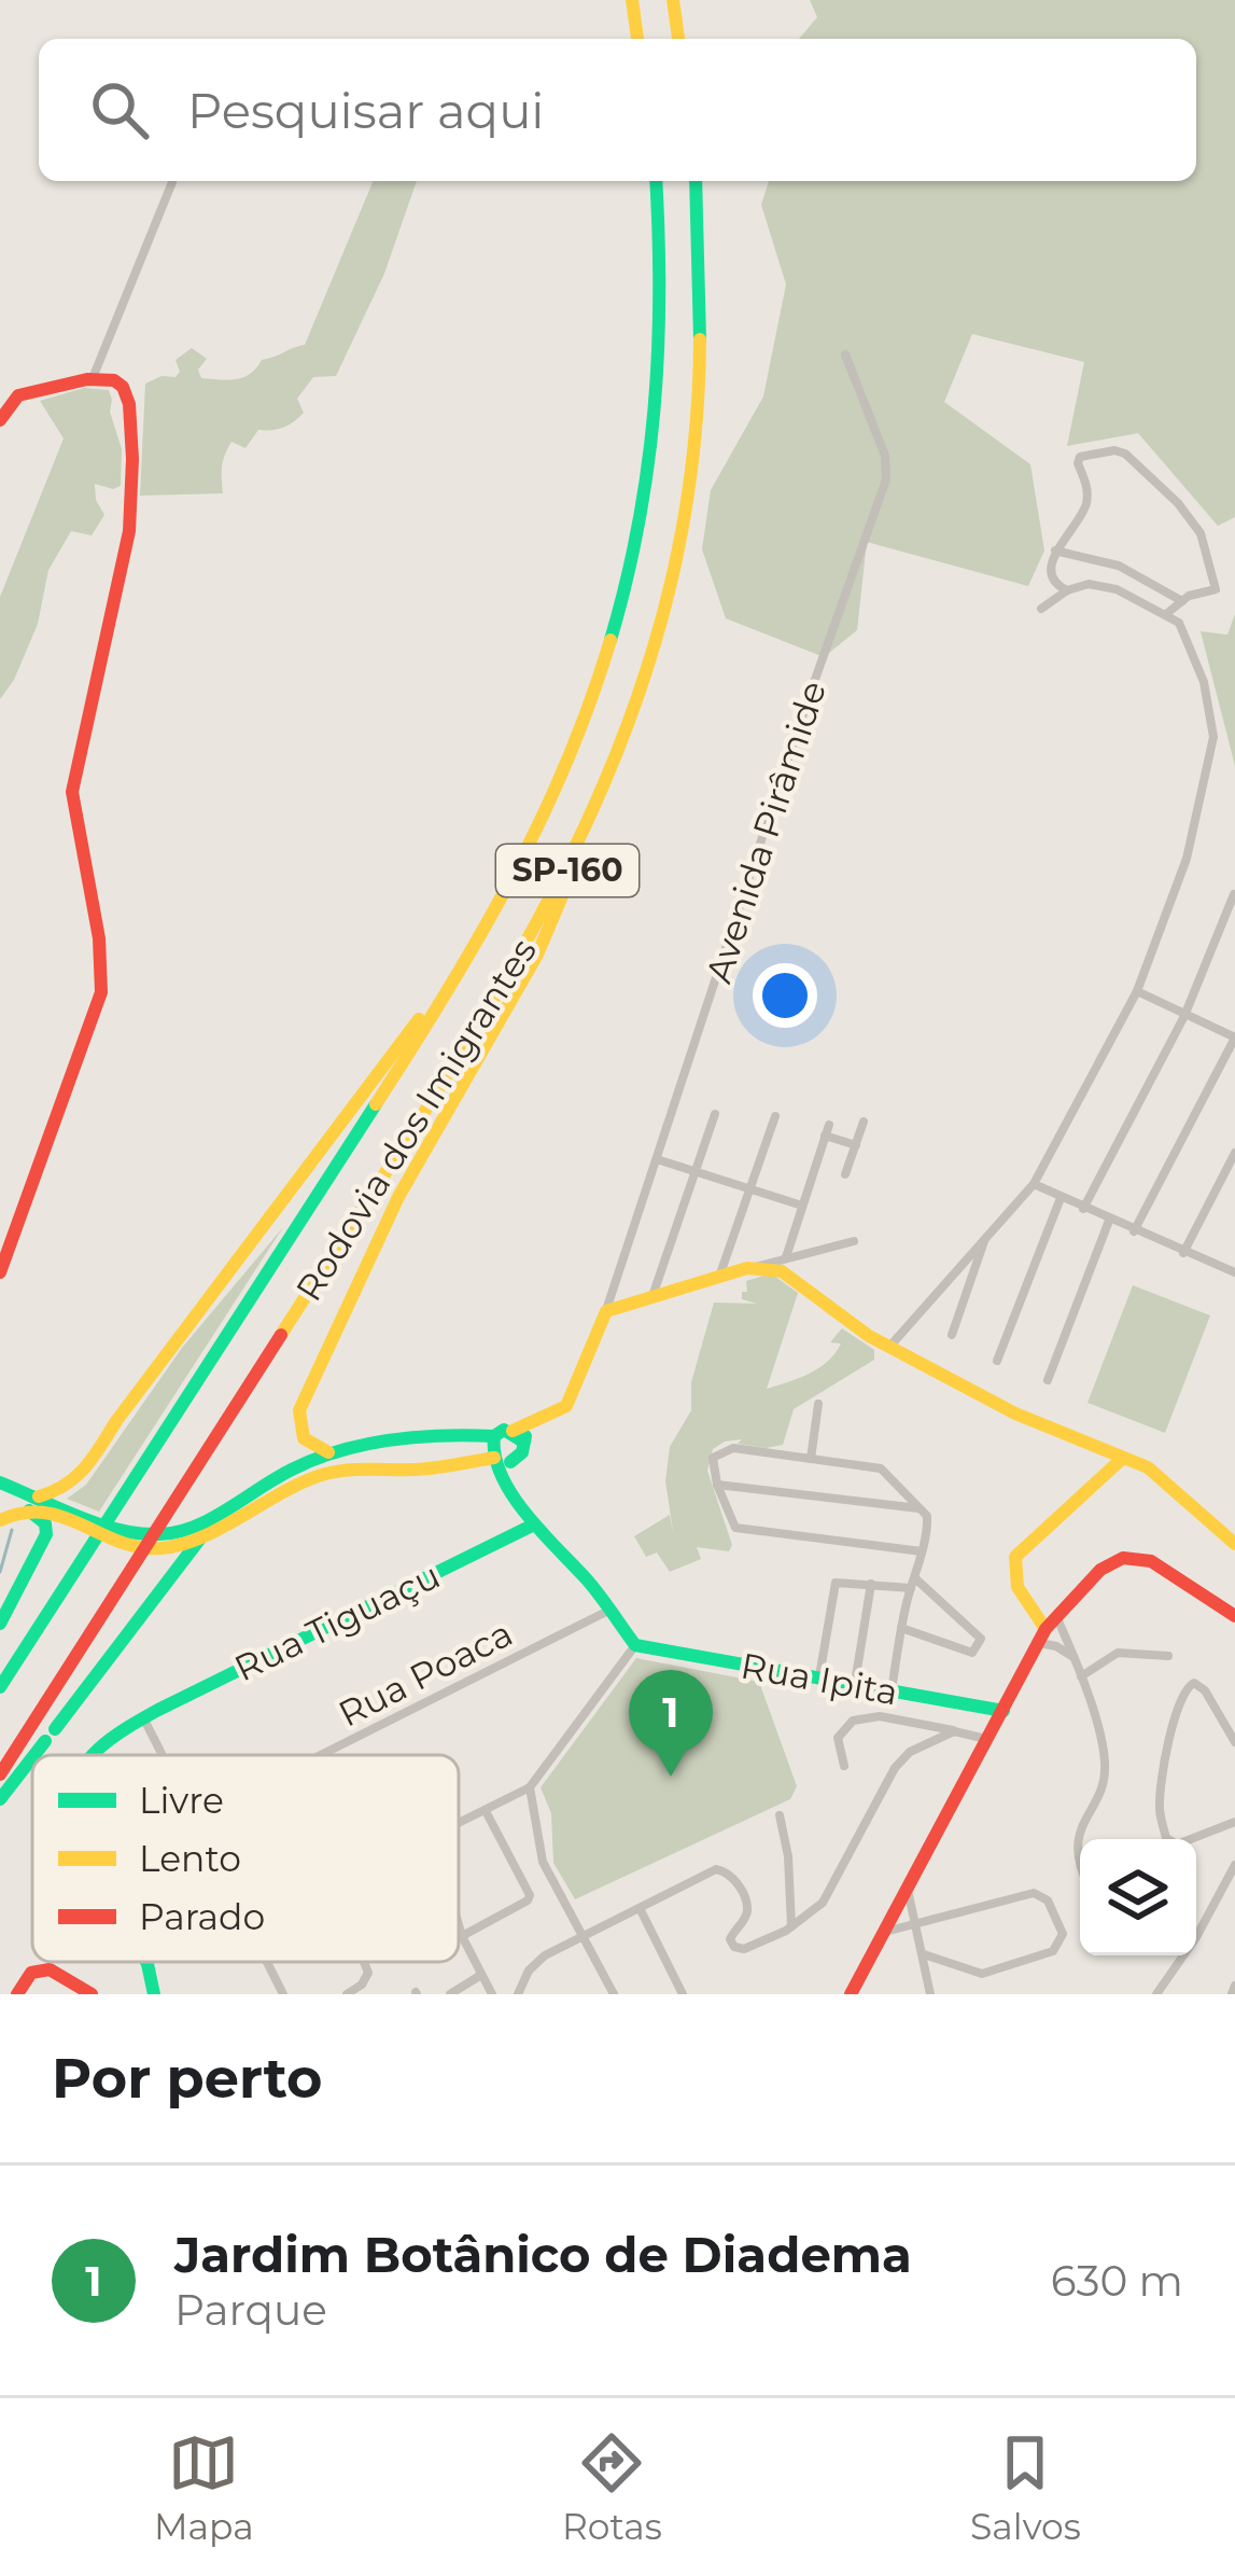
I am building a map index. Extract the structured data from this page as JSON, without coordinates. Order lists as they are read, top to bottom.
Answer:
{
  "streets": {
    "main road": [
      "SP-160",
      "Rodovia dos Imigrantes",
      "Rua Tiguaçu",
      "Rua Ipita"
    ],
    "street": ["Avenida Pirâmide", "Rua Poaca"]
  },
  "legend": ["Livre", "Lento", "Parado"],
  "page": {
    "search": "Pesquisar aqui",
    "pins": "1",
    "heading": "Por perto",
    "list": [
      {
        "mark": "1",
        "name": "Jardim Botânico de Diadema",
        "note": "Parque",
        "value": "630 m"
      }
    ],
    "nav": ["Mapa", "Rotas", "Salvos"]
  }
}
